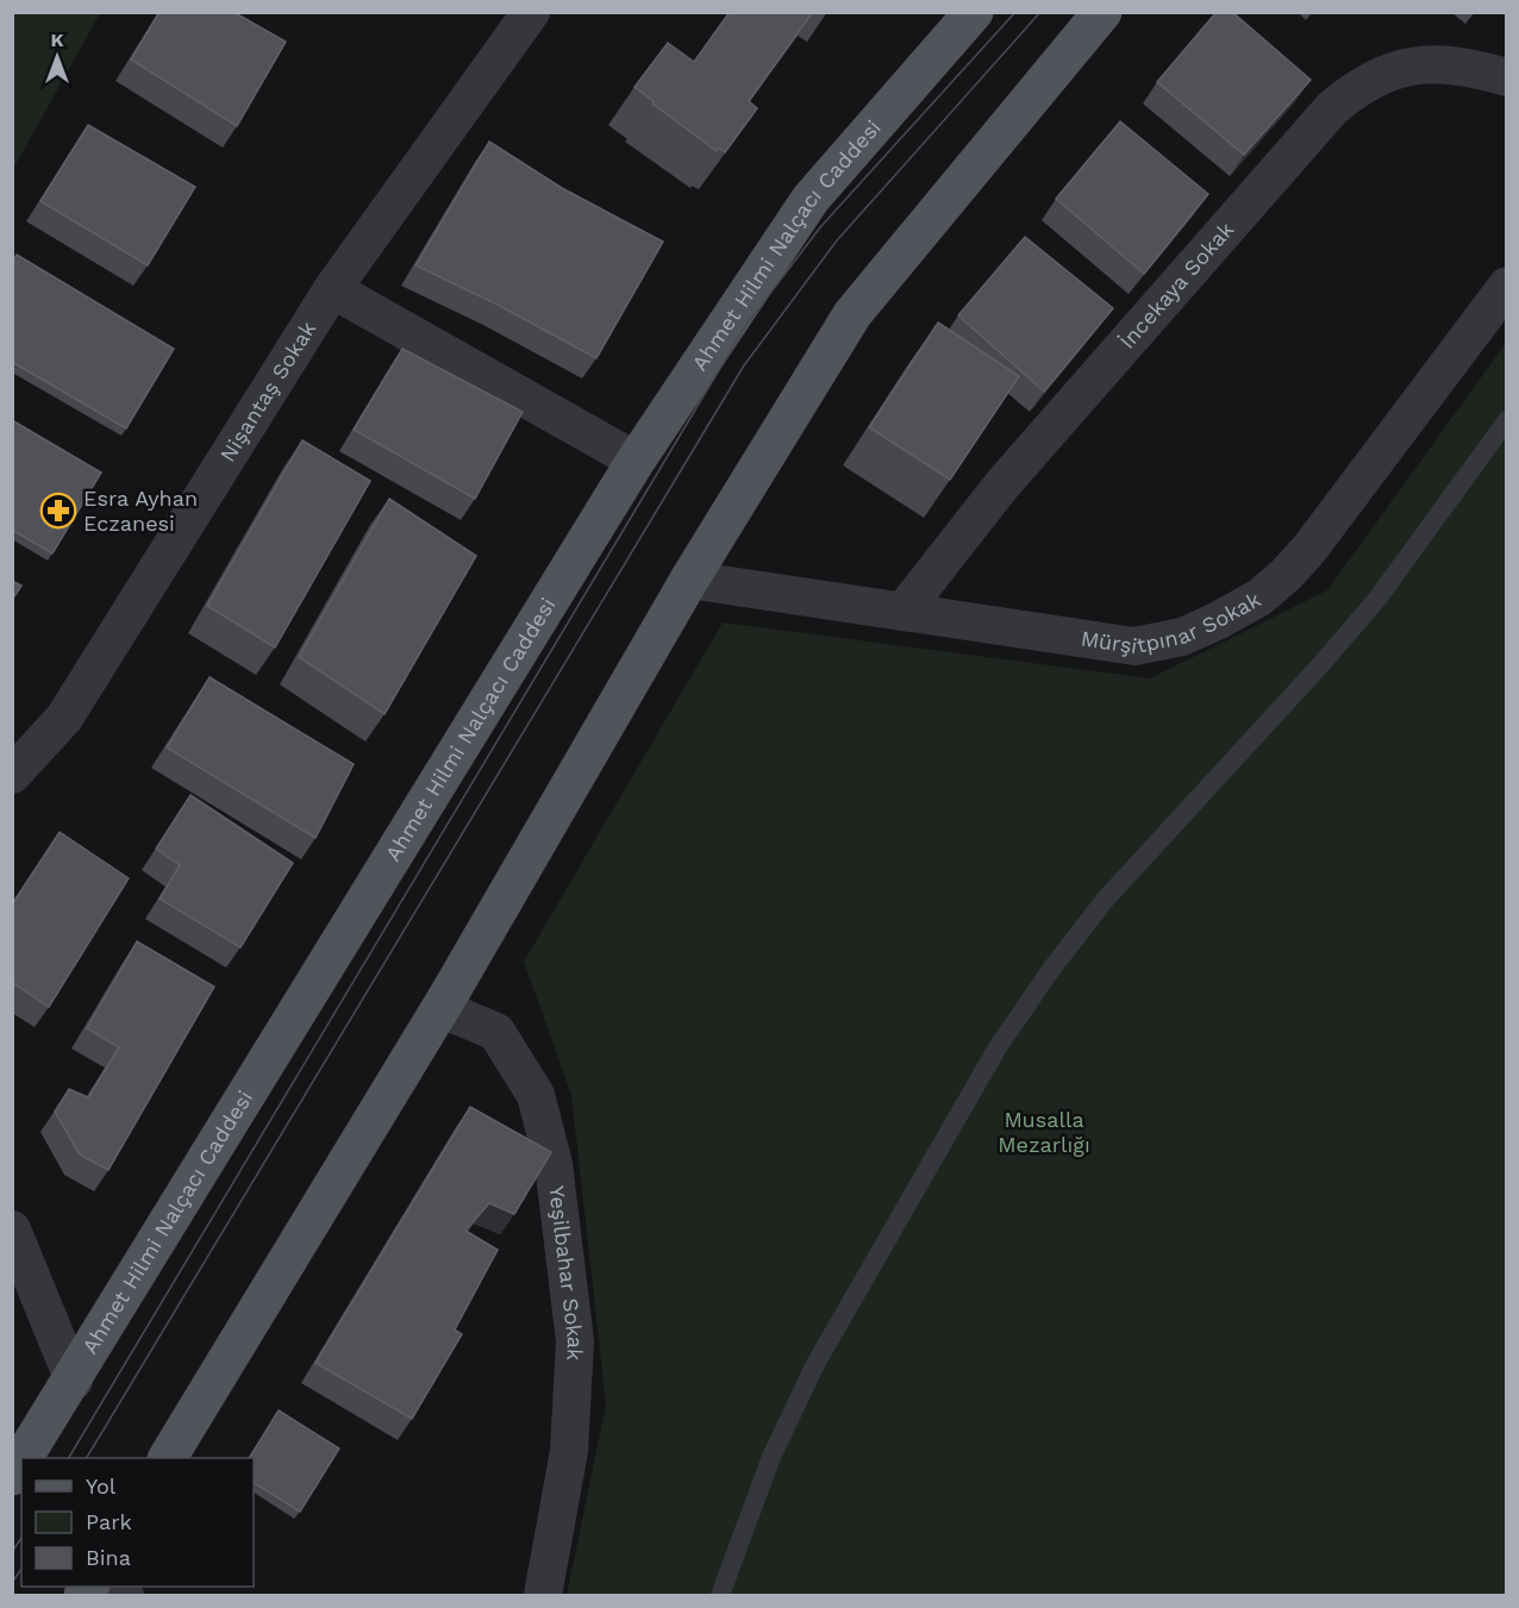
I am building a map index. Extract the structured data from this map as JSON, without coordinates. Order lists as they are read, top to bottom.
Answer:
{
  "streets": {
    "main road": ["Ahmet Hilmi Nalçacı Caddesi"],
    "street": [
      "İncekaya Sokak",
      "Nişantaş Sokak",
      "Mürşitpınar Sokak",
      "Yeşilbahar Sokak"
    ]
  },
  "crossings": [
    ["İncekaya Sokak", "Mürşitpınar Sokak"]
  ],
  "parks": ["Musalla Mezarlığı"],
  "places": {
    "pharmacy": ["Esra Ayhan Eczanesi"]
  },
  "legend": ["Yol", "Park", "Bina"],
  "north": "top"
}
